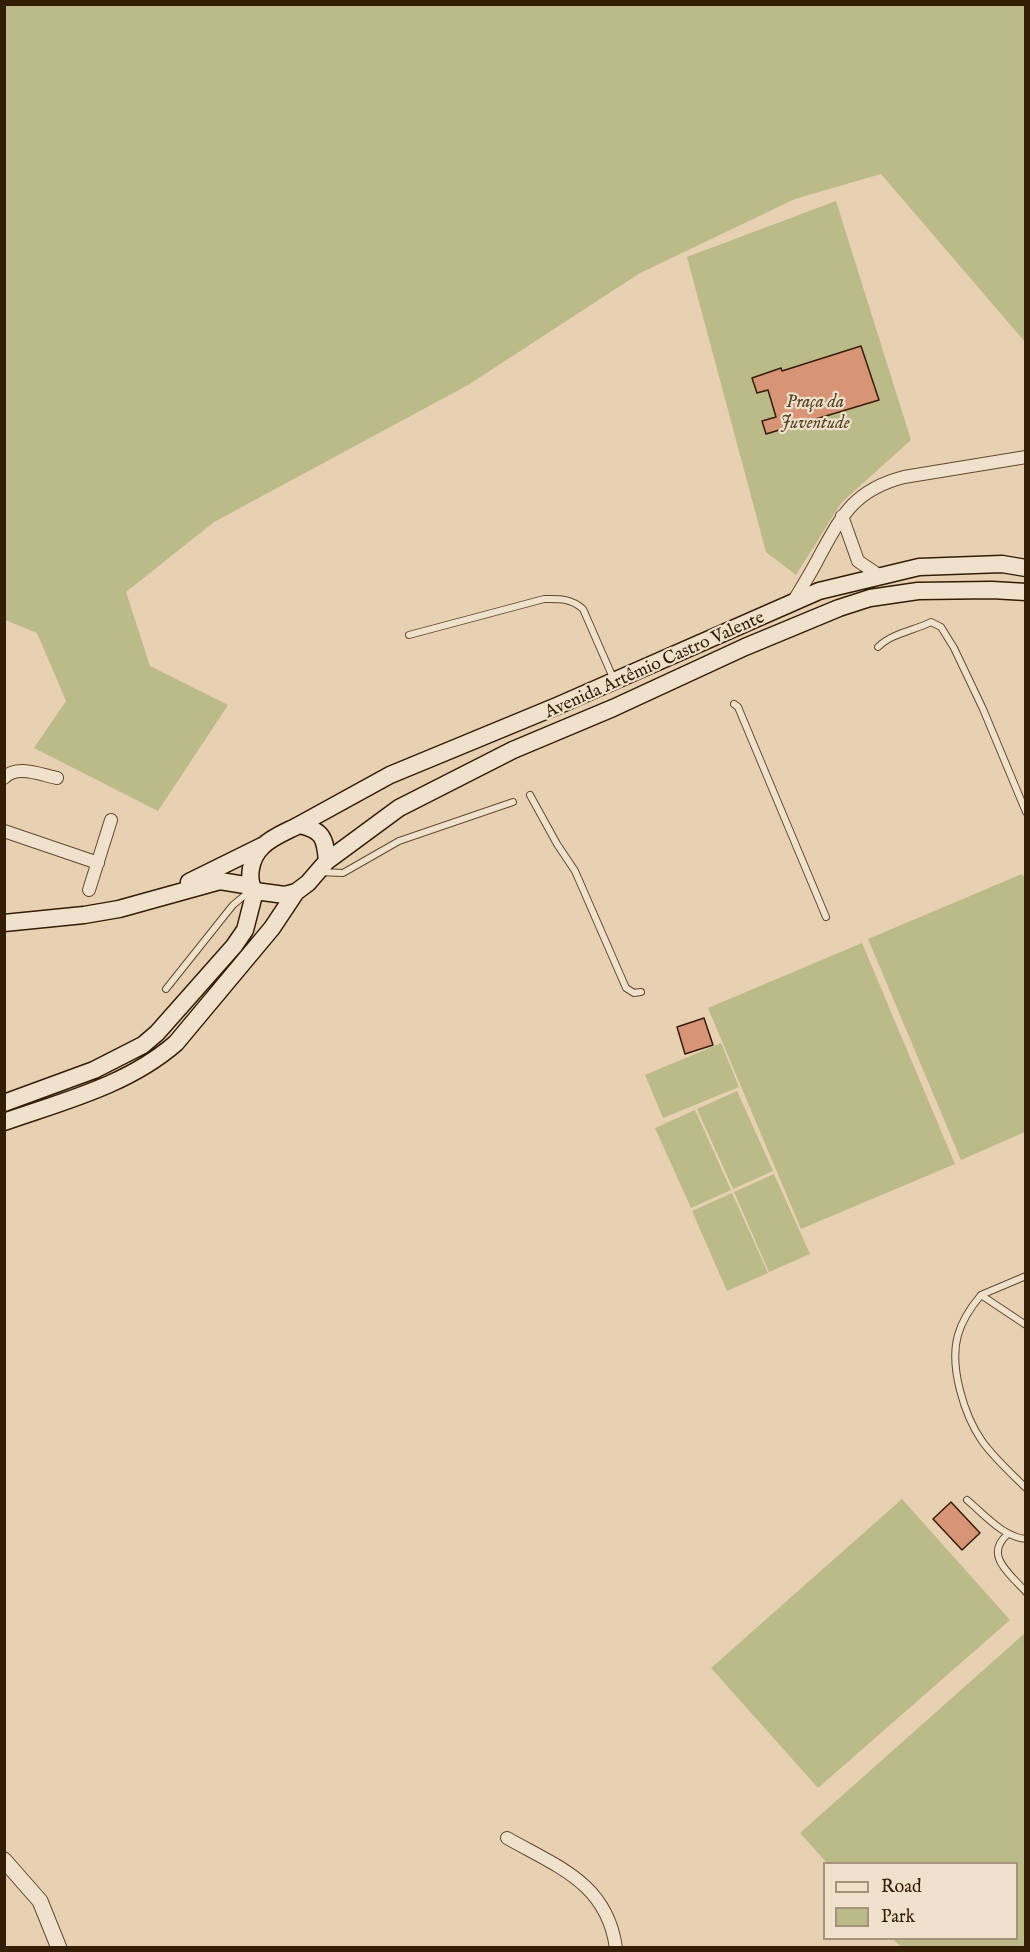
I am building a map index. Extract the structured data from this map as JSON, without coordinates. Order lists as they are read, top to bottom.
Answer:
{
  "streets": {
    "main road": ["Avenida Artêmio Castro Valente"]
  },
  "parks": ["Praça da Juventude"],
  "legend": ["Road", "Park"]
}
